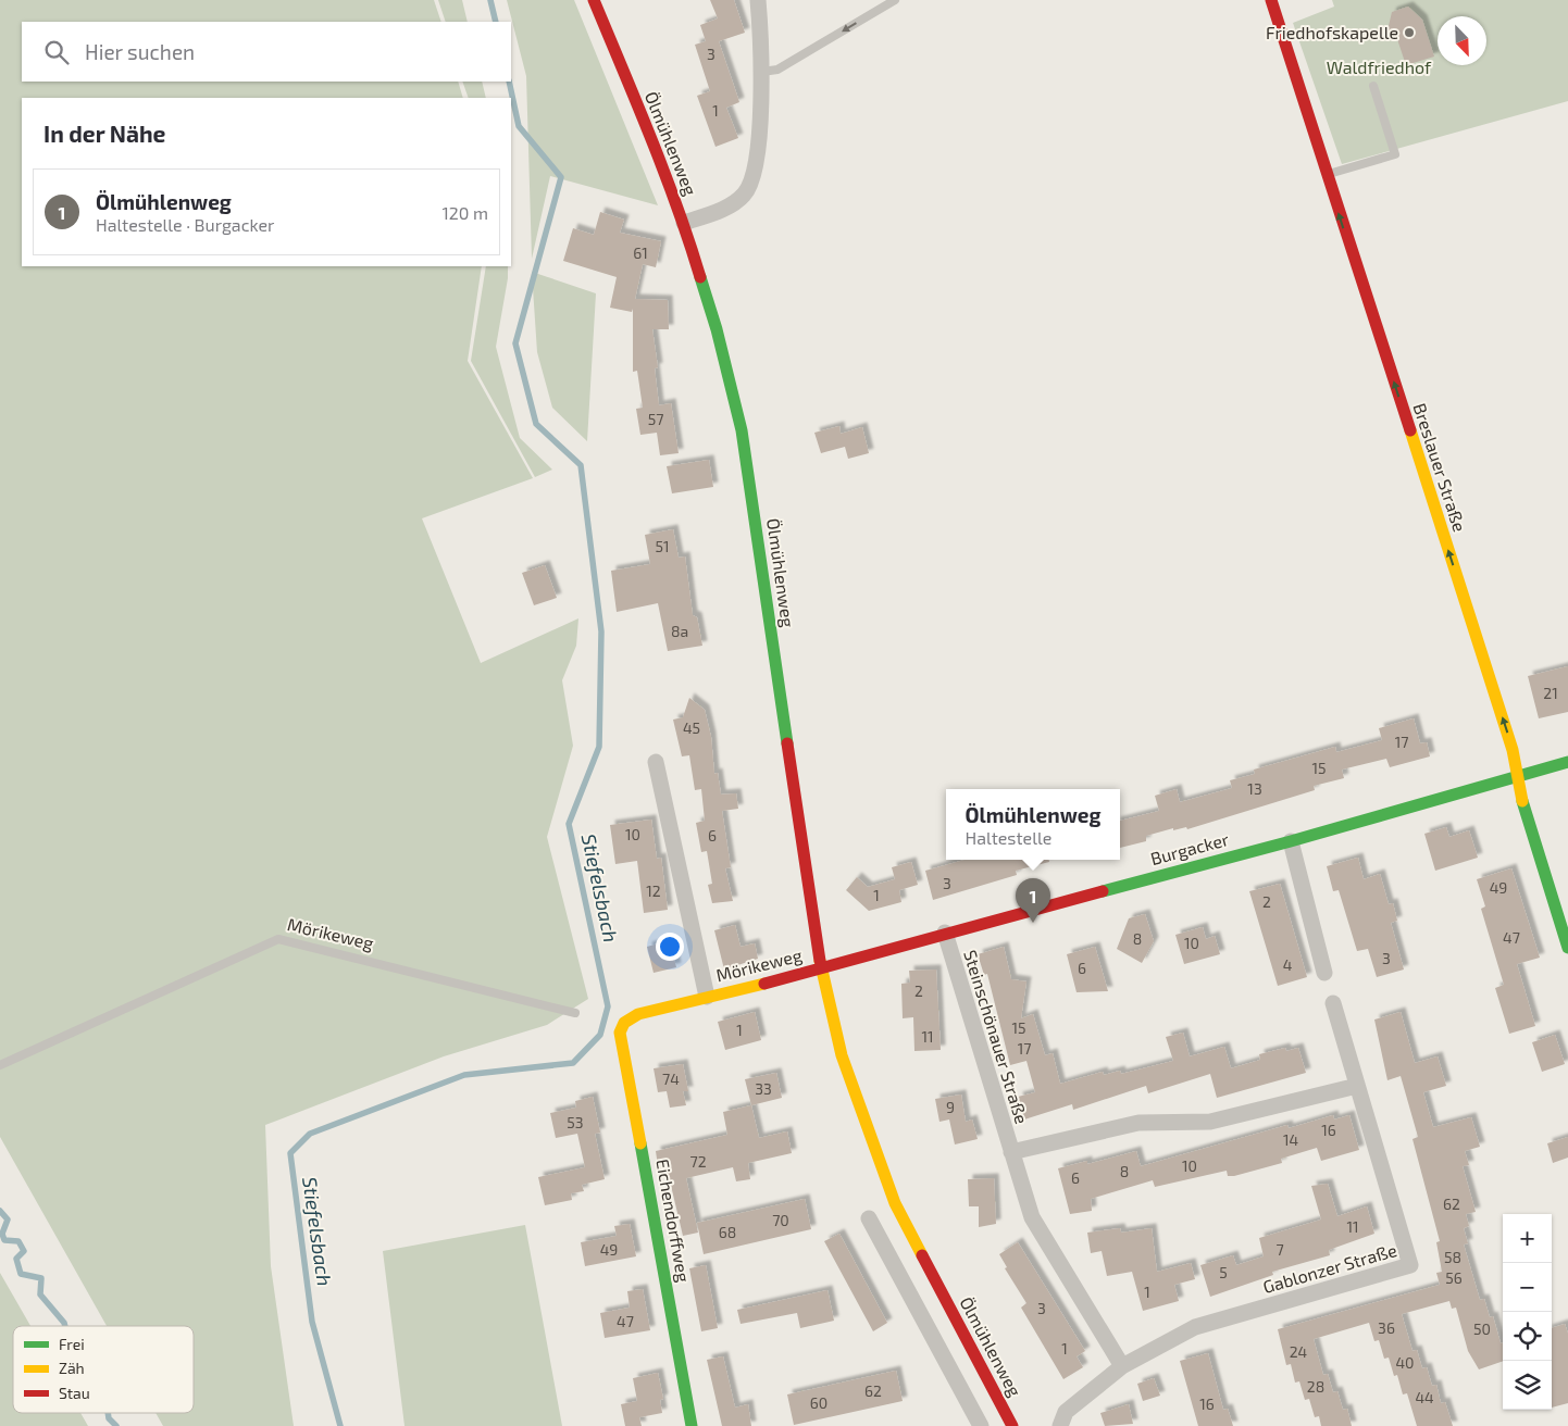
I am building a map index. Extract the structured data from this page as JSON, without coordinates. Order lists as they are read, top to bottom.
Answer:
{
  "streets": {
    "street": [
      "Ölmühlenweg",
      "Breslauer Straße",
      "Burgacker",
      "Mörikeweg",
      "Steinschönauer Straße",
      "Eichendorffweg",
      "Gablonzer Straße"
    ]
  },
  "crossings": [
    ["Ölmühlenweg", "Burgacker"],
    ["Ölmühlenweg", "Mörikeweg"],
    ["Breslauer Straße", "Burgacker"],
    ["Burgacker", "Mörikeweg"],
    ["Burgacker", "Steinschönauer Straße"],
    ["Mörikeweg", "Eichendorffweg"],
    ["Steinschönauer Straße", "Gablonzer Straße"]
  ],
  "one_way": ["Breslauer Straße"],
  "water": ["Stiefelsbach"],
  "parks": ["Waldfriedhof"],
  "places": ["Friedhofskapelle"],
  "house_numbers": [
    "3",
    "1",
    "61",
    "57",
    "51",
    "8a",
    "21",
    "45",
    "17",
    "15",
    "13",
    "10",
    "6",
    "3",
    "49",
    "12",
    "1",
    "2",
    "47",
    "8",
    "10",
    "3",
    "4",
    "6",
    "2",
    "15",
    "1",
    "11",
    "17",
    "74",
    "33",
    "9",
    "53",
    "16",
    "14",
    "72",
    "10",
    "8",
    "6",
    "62",
    "70",
    "11",
    "68",
    "49",
    "7",
    "58",
    "5",
    "56",
    "1",
    "3",
    "47",
    "36",
    "50",
    "1",
    "24",
    "40",
    "28",
    "62",
    "44",
    "60",
    "16"
  ],
  "legend": ["Frei", "Zäh", "Stau"],
  "north": "bottom right",
  "page": {
    "search": "Hier suchen",
    "heading": "In der Nähe",
    "list": [
      {
        "mark": "1",
        "name": "Ölmühlenweg",
        "note": "Haltestelle · Burgacker",
        "value": "120 m"
      }
    ],
    "popup": ["Ölmühlenweg", "Haltestelle"],
    "pins": "1",
    "map_buttons": ["+", "−"]
  }
}
